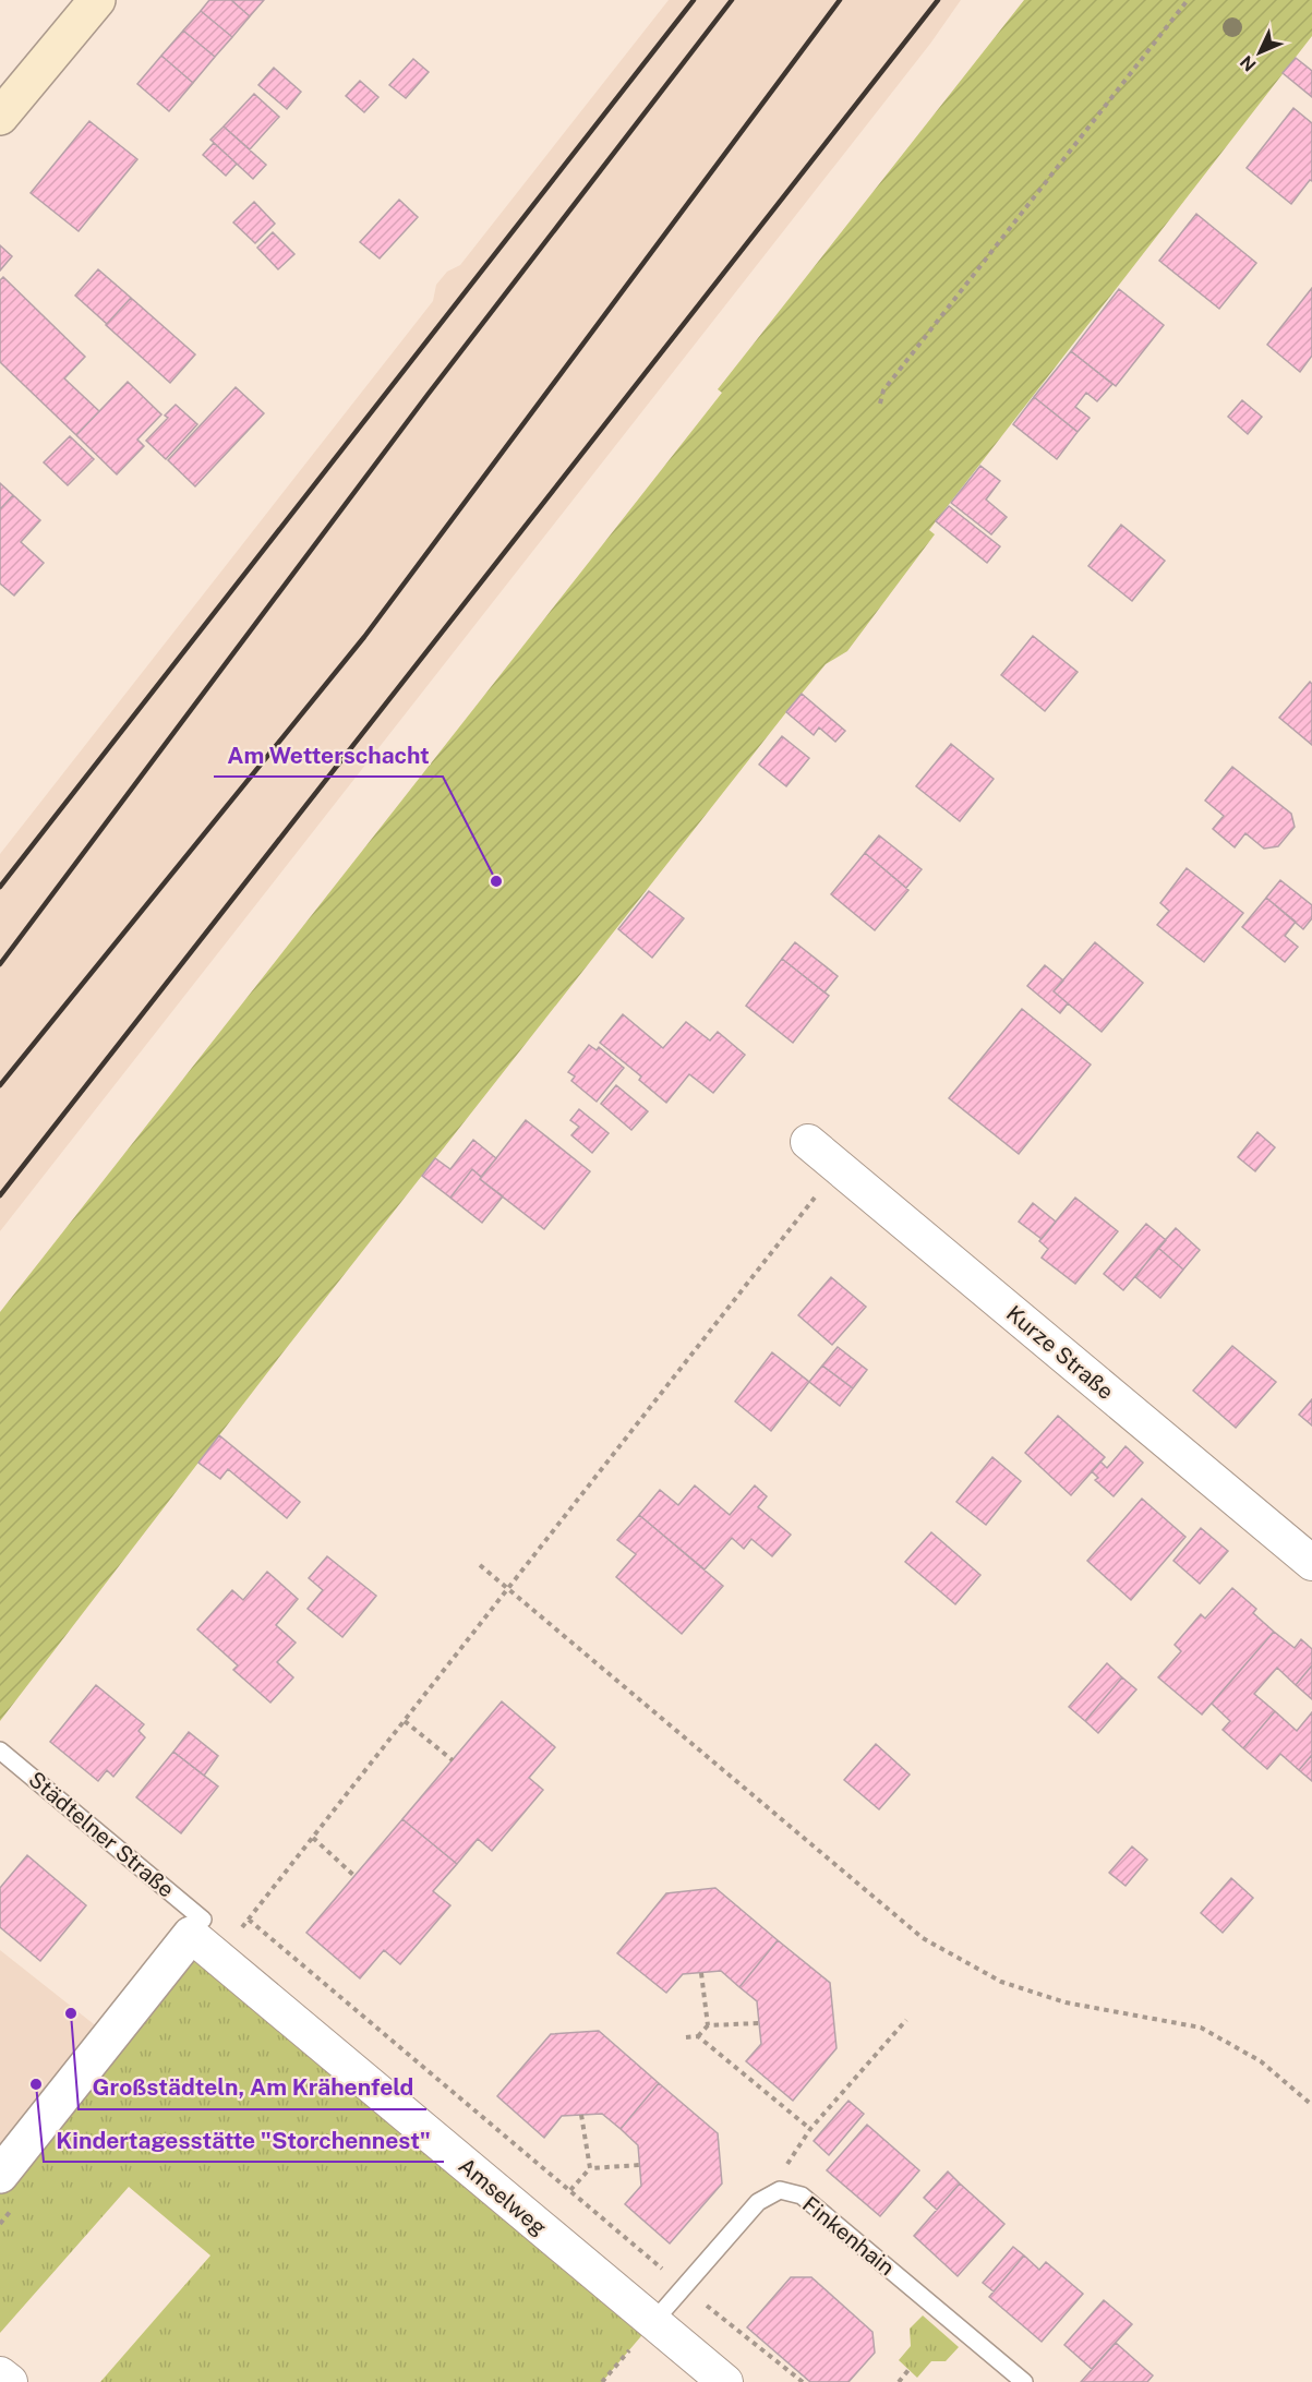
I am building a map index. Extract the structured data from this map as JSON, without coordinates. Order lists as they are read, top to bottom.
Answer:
{
  "streets": {
    "street": ["Kurze Straße", "Amselweg"],
    "lane": ["Städtelner Straße", "Finkenhain"]
  },
  "crossings": [
    ["Städtelner Straße", "Amselweg"],
    ["Amselweg", "Finkenhain"]
  ],
  "places": ["Am Wetterschacht", "Großstädteln, Am Krähenfeld", "Kindertagesstätte \"Storchennest\""],
  "north": "bottom left"
}
